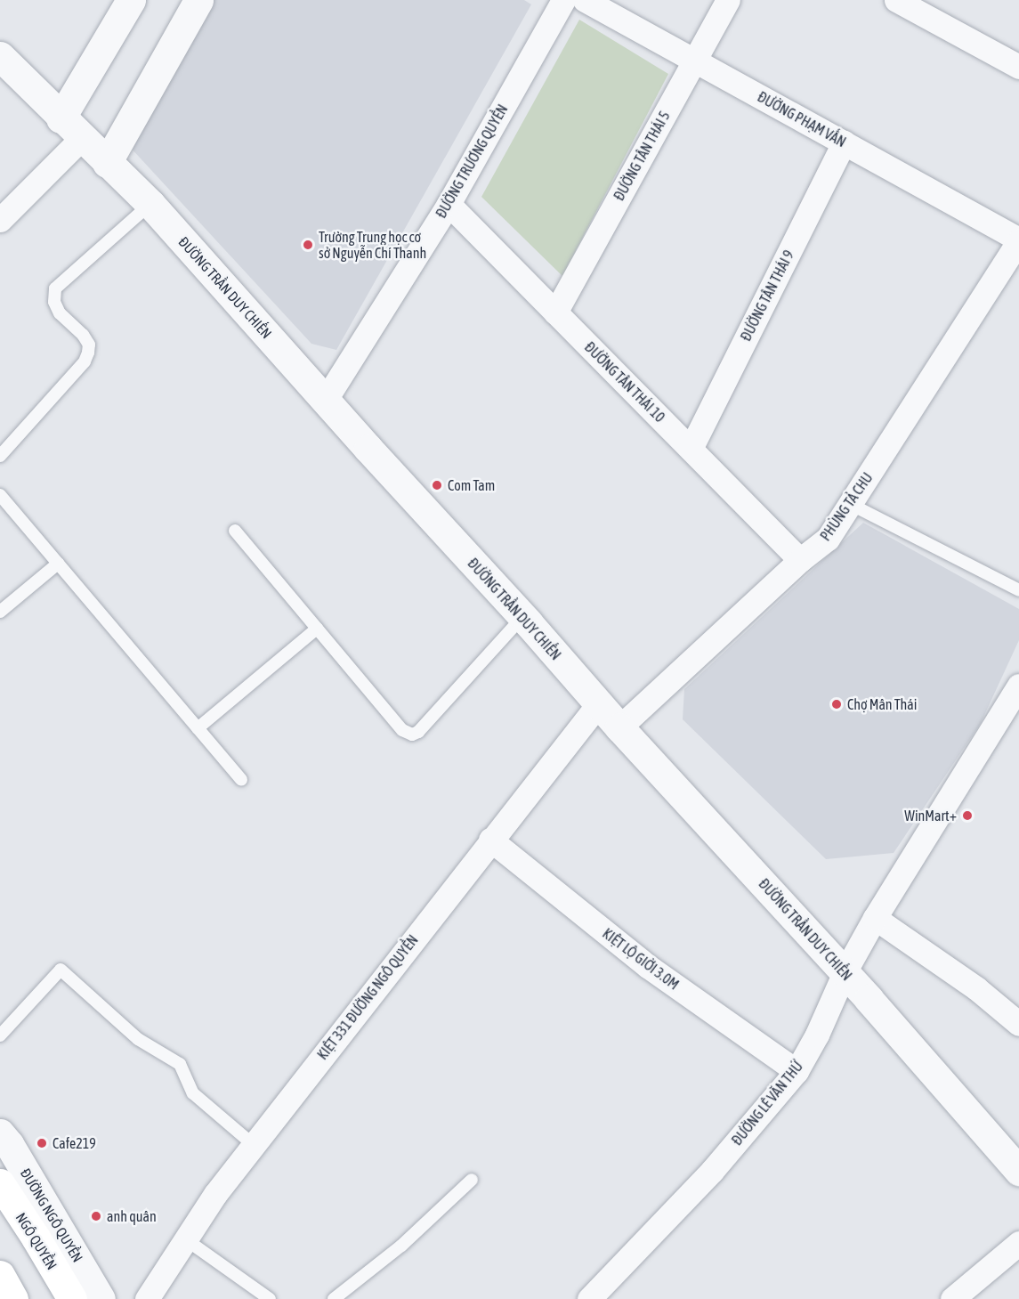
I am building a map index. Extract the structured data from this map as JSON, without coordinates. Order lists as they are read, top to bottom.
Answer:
{
  "streets": {
    "highway": ["NGÔ QUYỀN"],
    "street": [
      "ĐƯỜNG PHẠM VẤN",
      "ĐƯỜNG TÂN THÁI 5",
      "ĐƯỜNG TRƯƠNG QUYỀN",
      "ĐƯỜNG TRẦN DUY CHIẾN",
      "ĐƯỜNG TÂN THÁI 9",
      "ĐƯỜNG TÂN THÁI 10",
      "PHÙNG TẢ CHU",
      "KIỆT LỘ GIỜI 3.0M",
      "KIỆT 331 ĐƯỜNG NGÔ QUYỀN",
      "ĐƯỜNG LÊ VĂN THỨ",
      "ĐƯỜNG NGÔ QUYỀN"
    ]
  },
  "crossings": [
    ["ĐƯỜNG PHẠM VẤN", "ĐƯỜNG TÂN THÁI 5"],
    ["ĐƯỜNG PHẠM VẤN", "ĐƯỜNG TÂN THÁI 9"],
    ["ĐƯỜNG PHẠM VẤN", "PHÙNG TẢ CHU"],
    ["ĐƯỜNG TÂN THÁI 5", "ĐƯỜNG TÂN THÁI 10"],
    ["ĐƯỜNG TRƯƠNG QUYỀN", "ĐƯỜNG TRẦN DUY CHIẾN"],
    ["ĐƯỜNG TRƯƠNG QUYỀN", "ĐƯỜNG TÂN THÁI 10"],
    ["ĐƯỜNG TRẦN DUY CHIẾN", "PHÙNG TẢ CHU"],
    ["ĐƯỜNG TRẦN DUY CHIẾN", "KIỆT 331 ĐƯỜNG NGÔ QUYỀN"],
    ["ĐƯỜNG TRẦN DUY CHIẾN", "ĐƯỜNG LÊ VĂN THỨ"],
    ["ĐƯỜNG TÂN THÁI 9", "ĐƯỜNG TÂN THÁI 10"],
    ["ĐƯỜNG TÂN THÁI 10", "PHÙNG TẢ CHU"],
    ["KIỆT LỘ GIỜI 3.0M", "KIỆT 331 ĐƯỜNG NGÔ QUYỀN"],
    ["KIỆT LỘ GIỜI 3.0M", "ĐƯỜNG LÊ VĂN THỨ"]
  ],
  "places": [
    "Trường Trung học cơ sở Nguyễn Chí Thanh",
    "Com Tam",
    "Chợ Mân Thái",
    "WinMart+",
    "Cafe219",
    "anh quân"
  ]
}
